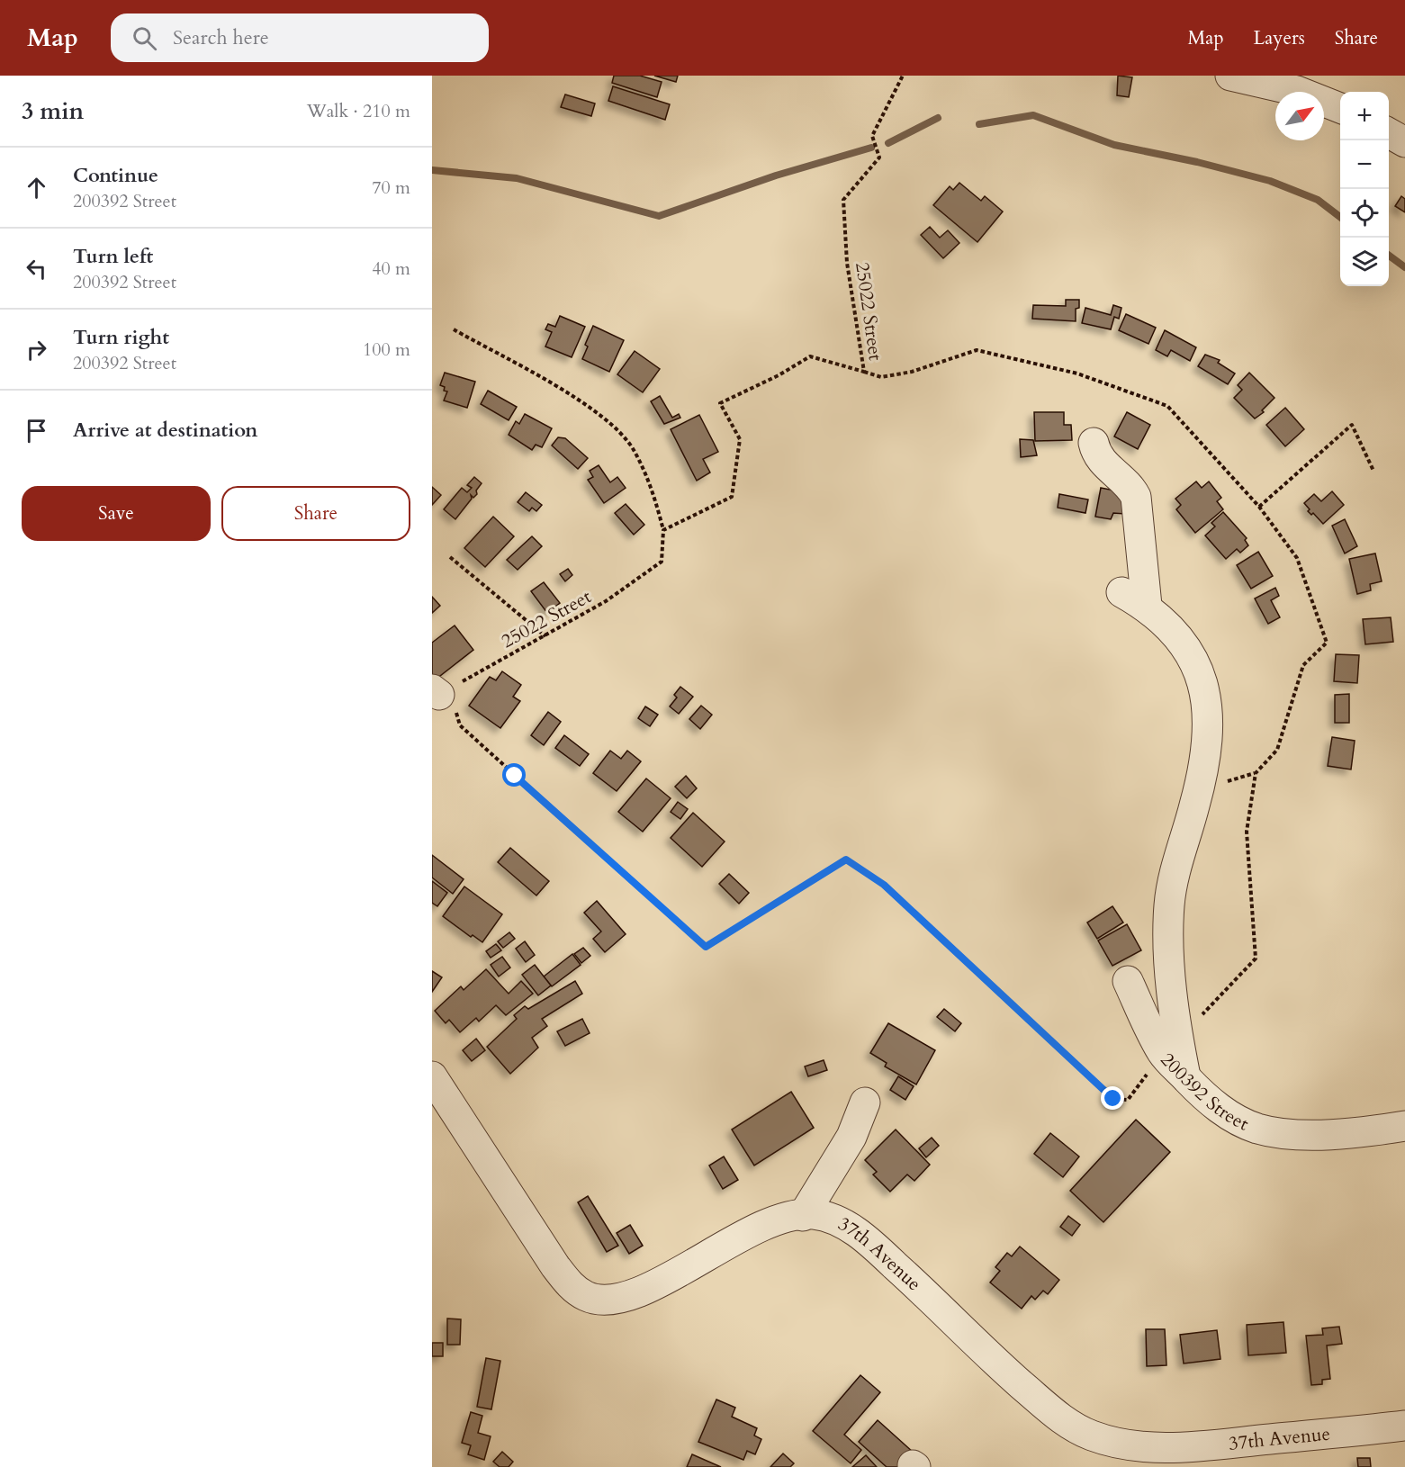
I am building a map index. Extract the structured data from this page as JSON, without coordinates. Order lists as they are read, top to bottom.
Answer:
{
  "streets": {
    "street": ["200392 Street", "37th Avenue"],
    "path": ["25022 Street"]
  },
  "crossings": [
    ["25022 Street", "200392 Street"]
  ],
  "north": "top right",
  "page": {
    "header": "Map",
    "search": "Search here",
    "nav": ["Map", "Layers", "Share"],
    "heading": ["3 min", "Walk · 210 m"],
    "map_buttons": ["+", "−"],
    "list": [
      ["Continue", "200392 Street", "70 m"],
      ["Turn left", "200392 Street", "40 m"],
      ["Turn right", "200392 Street", "100 m"],
      "Arrive at destination"
    ],
    "buttons": ["Save", "Share"]
  }
}
